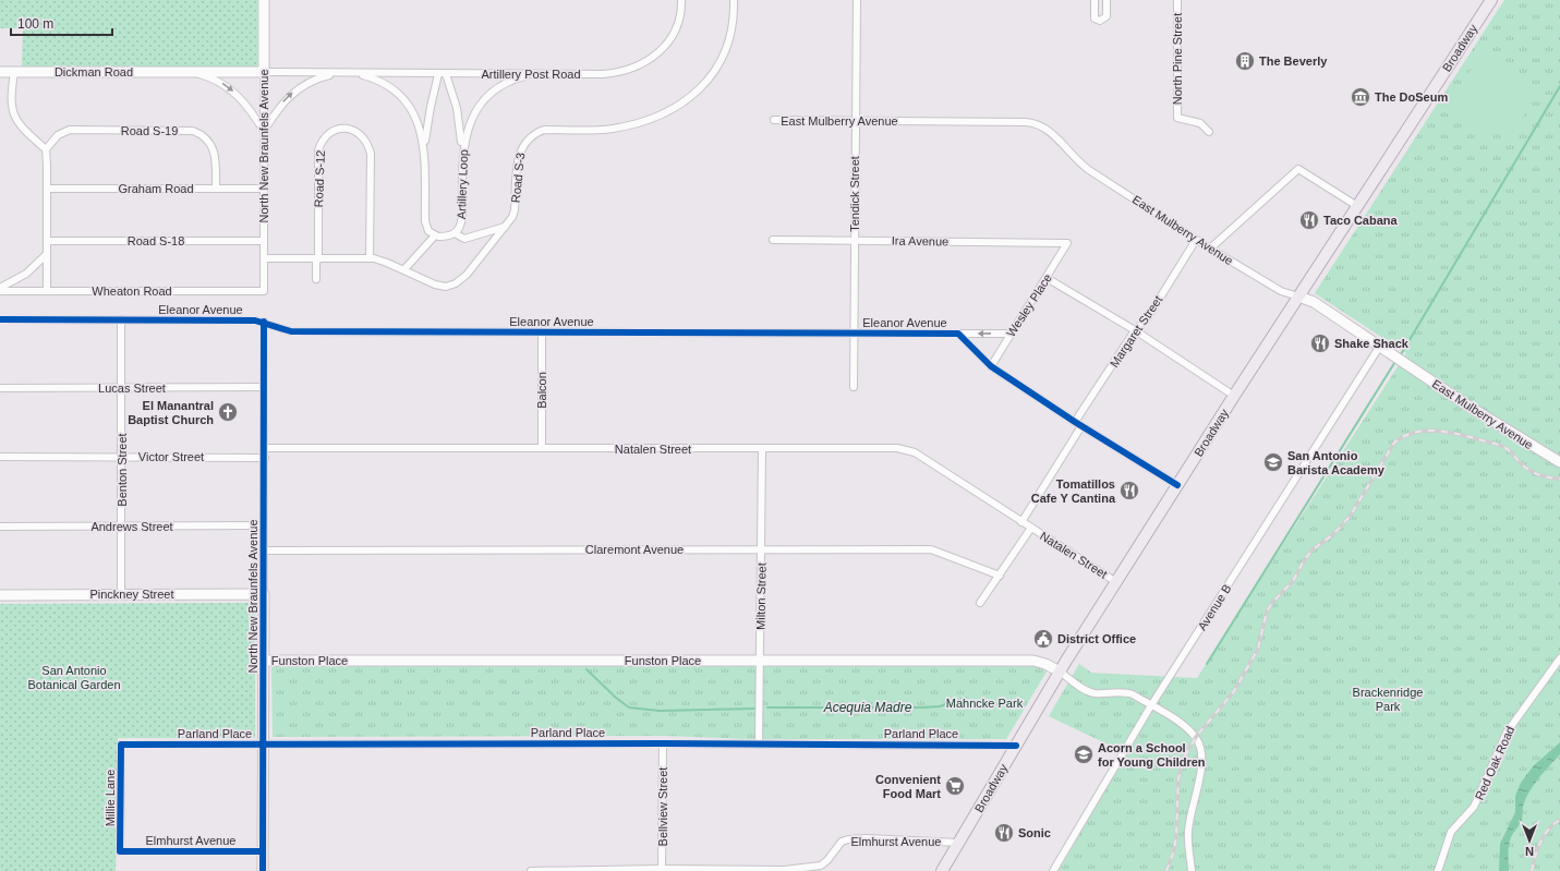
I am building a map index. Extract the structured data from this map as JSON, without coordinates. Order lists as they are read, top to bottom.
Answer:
{
  "streets": {
    "main road": ["Broadway"],
    "street": [
      "North Pine Street",
      "Dickman Road",
      "Artillery Post Road",
      "East Mulberry Avenue",
      "Road S-19",
      "North New Braunfels Avenue",
      "Road S-3",
      "Road S-12",
      "Artillery Loop",
      "Graham Road",
      "Tendick Street",
      "Road S-18",
      "Ira Avenue",
      "Wheaton Road",
      "Wesley Place",
      "Eleanor Avenue",
      "Margaret Street",
      "Lucas Street",
      "Balcon",
      "Natalen Street",
      "Victor Street",
      "Benton Street",
      "Andrews Street",
      "Claremont Avenue",
      "Pinckney Street",
      "Milton Street",
      "Avenue B",
      "Funston Place",
      "Parland Place",
      "Red Oak Road",
      "Millie Lane",
      "Bellview Street",
      "Elmhurst Avenue"
    ]
  },
  "crossings": [
    ["Broadway", "East Mulberry Avenue"],
    ["Broadway", "Natalen Street"],
    ["Broadway", "Funston Place"],
    ["Broadway", "Parland Place"],
    ["Broadway", "Elmhurst Avenue"],
    ["Dickman Road", "Artillery Post Road"],
    ["Dickman Road", "North New Braunfels Avenue"],
    ["Artillery Post Road", "North New Braunfels Avenue"],
    ["Artillery Post Road", "Artillery Loop"],
    ["East Mulberry Avenue", "Tendick Street"],
    ["East Mulberry Avenue", "Margaret Street"],
    ["East Mulberry Avenue", "Avenue B"],
    ["Road S-19", "Graham Road"],
    ["North New Braunfels Avenue", "Road S-3"],
    ["North New Braunfels Avenue", "Graham Road"],
    ["North New Braunfels Avenue", "Road S-18"],
    ["North New Braunfels Avenue", "Wheaton Road"],
    ["North New Braunfels Avenue", "Eleanor Avenue"],
    ["North New Braunfels Avenue", "Lucas Street"],
    ["North New Braunfels Avenue", "Natalen Street"],
    ["North New Braunfels Avenue", "Victor Street"],
    ["North New Braunfels Avenue", "Andrews Street"],
    ["North New Braunfels Avenue", "Claremont Avenue"],
    ["North New Braunfels Avenue", "Pinckney Street"],
    ["North New Braunfels Avenue", "Funston Place"],
    ["North New Braunfels Avenue", "Parland Place"],
    ["North New Braunfels Avenue", "Elmhurst Avenue"],
    ["Road S-3", "Road S-12"],
    ["Tendick Street", "Ira Avenue"],
    ["Tendick Street", "Eleanor Avenue"],
    ["Ira Avenue", "Wesley Place"],
    ["Wesley Place", "Eleanor Avenue"],
    ["Eleanor Avenue", "Margaret Street"],
    ["Eleanor Avenue", "Balcon"],
    ["Eleanor Avenue", "Benton Street"],
    ["Lucas Street", "Benton Street"],
    ["Balcon", "Natalen Street"],
    ["Natalen Street", "Milton Street"],
    ["Victor Street", "Benton Street"],
    ["Benton Street", "Andrews Street"],
    ["Benton Street", "Pinckney Street"],
    ["Claremont Avenue", "Milton Street"],
    ["Milton Street", "Funston Place"],
    ["Milton Street", "Parland Place"],
    ["Parland Place", "Millie Lane"],
    ["Parland Place", "Bellview Street"],
    ["Millie Lane", "Elmhurst Avenue"],
    ["Bellview Street", "Elmhurst Avenue"]
  ],
  "water": ["Acequia Madre"],
  "parks": ["San Antonio Botanical Garden", "Brackenridge Park", "Mahncke Park"],
  "places": {
    "building": ["The Beverly"],
    "museum": ["The DoSeum"],
    "restaurant": [
      "Taco Cabana",
      "Shake Shack",
      "Tomatillos Cafe Y Cantina",
      "Sonic"
    ],
    "church": ["El Manantral Baptist Church"],
    "school or university": ["San Antonio Barista Academy", "Acorn a School for Young Children"],
    "public building": ["District Office"],
    "supermarket": ["Convenient Food Mart"]
  },
  "scale_bar": "100 m",
  "north": "bottom"
}
